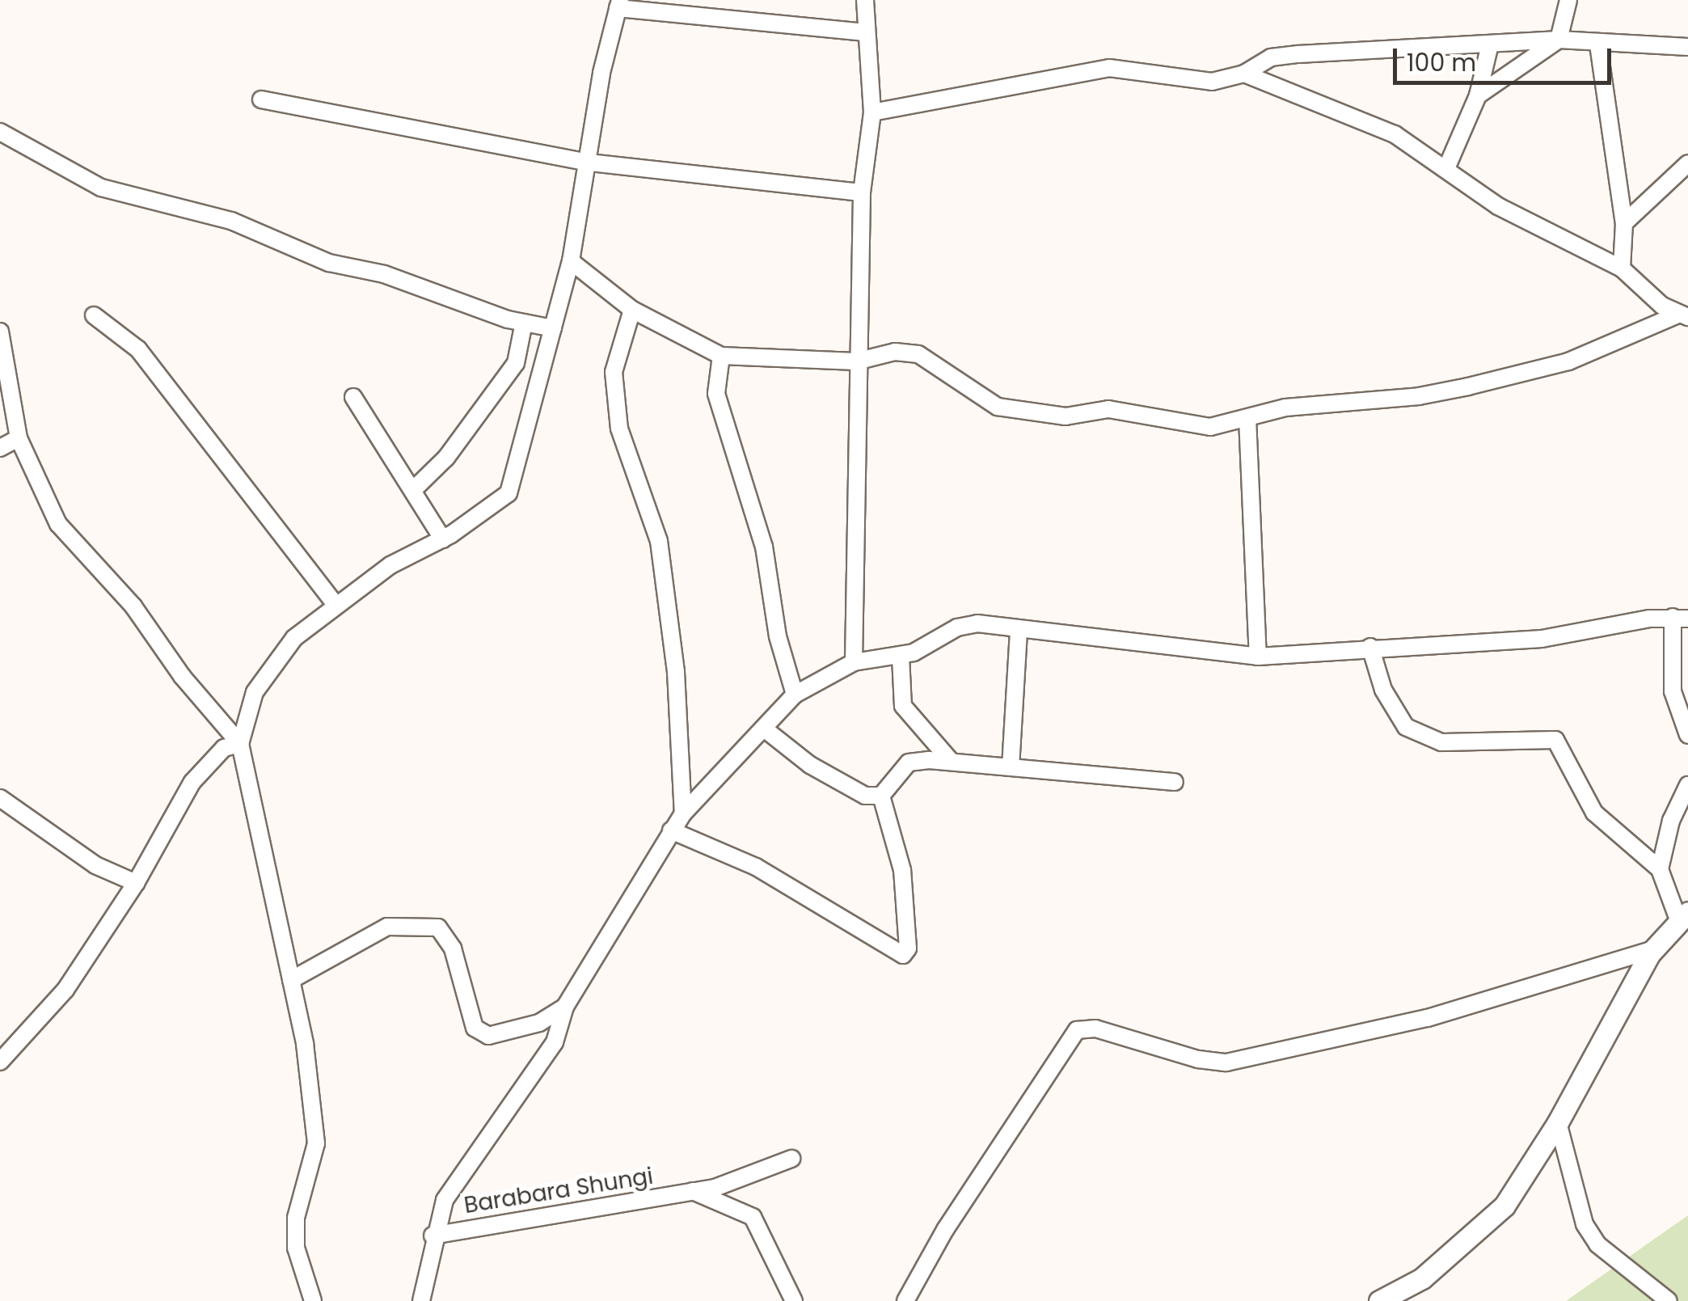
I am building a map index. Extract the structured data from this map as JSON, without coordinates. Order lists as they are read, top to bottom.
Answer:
{
  "streets": {
    "street": ["Barabara Shungi"]
  },
  "scale_bar": "100 m"
}
